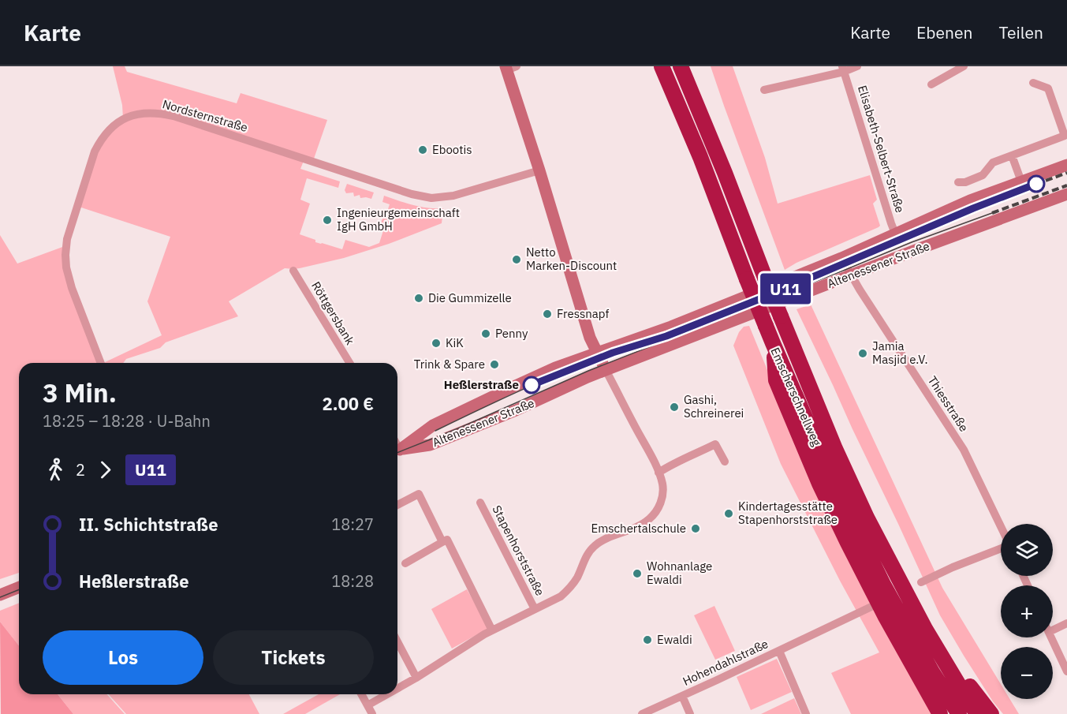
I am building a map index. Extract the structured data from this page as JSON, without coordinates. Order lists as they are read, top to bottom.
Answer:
{
  "streets": {
    "highway": ["Emscherschnellweg"],
    "main road": ["Altenessener Straße"],
    "street": [
      "Nordsternstraße",
      "Elisabeth-Selbert-Straße",
      "Röttgersbank",
      "Thiesstraße",
      "Stapenhorststraße",
      "Hohendahlstraße"
    ]
  },
  "crossings": [
    ["Elisabeth-Selbert-Straße", "Altenessener Straße"],
    ["Altenessener Straße", "Thiesstraße"],
    ["Altenessener Straße", "Stapenhorststraße"]
  ],
  "places": [
    "Ebootis",
    "Ingenieurgemeinschaft IgH GmbH",
    "Netto Marken-Discount",
    "Die Gummizelle",
    "Fressnapf",
    "Penny",
    "KiK",
    "Jamia Masjid e.V.",
    "Trink & Spare",
    "Heßlerstraße",
    "Gashi, Schreinerei",
    "Kindertagesstätte Stapenhorststraße",
    "Emschertalschule",
    "Wohnanlage Ewaldi",
    "Ewaldi"
  ],
  "lines": ["metro line U11"],
  "page": {
    "header": "Karte",
    "nav": ["Karte", "Ebenen", "Teilen"],
    "on_map": "U11",
    "heading": ["3 Min.", "18:25 – 18:28 · U-Bahn", "2.00 €"],
    "legs": ["2", "U11"],
    "list": [
      {
        "name": "II. Schichtstraße",
        "value": "18:27"
      },
      {
        "name": "Heßlerstraße",
        "value": "18:28"
      }
    ],
    "map_buttons": ["+", "−"],
    "buttons": ["Los", "Tickets"]
  }
}
